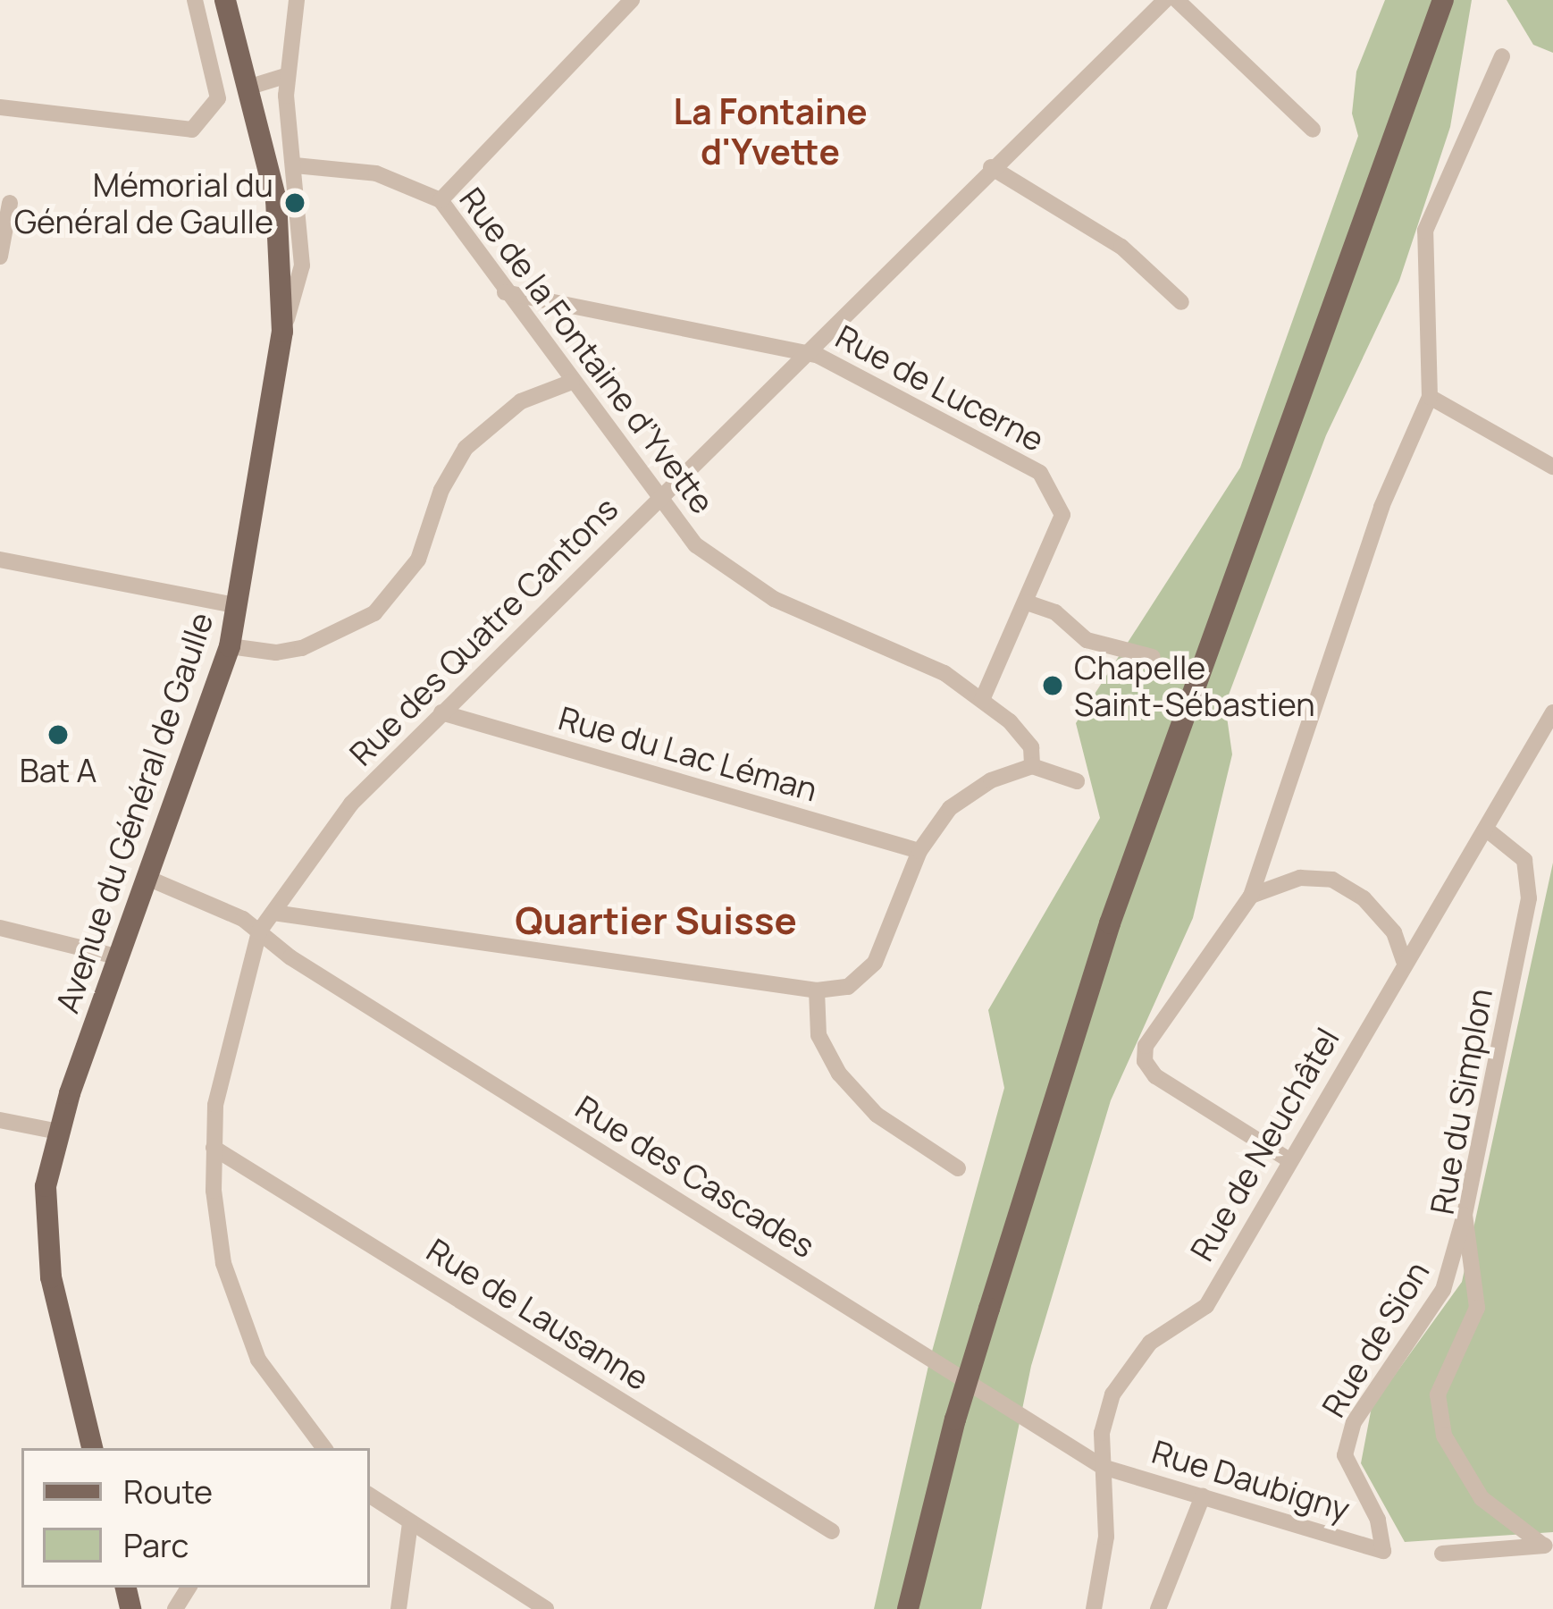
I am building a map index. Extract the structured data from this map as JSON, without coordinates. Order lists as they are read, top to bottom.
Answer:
{
  "streets": {
    "main road": ["Avenue du Général de Gaulle"],
    "street": [
      "Rue de la Fontaine d’Yvette",
      "Rue de Lucerne",
      "Rue des Quatre Cantons",
      "Rue du Lac Léman",
      "Rue du Simplon",
      "Rue de Neuchâtel",
      "Rue des Cascades",
      "Rue de Lausanne",
      "Rue de Sion",
      "Rue Daubigny"
    ]
  },
  "crossings": [
    ["Rue de la Fontaine d’Yvette", "Rue de Lucerne"],
    ["Rue de la Fontaine d’Yvette", "Rue des Quatre Cantons"],
    ["Rue de Lucerne", "Rue des Quatre Cantons"],
    ["Rue des Quatre Cantons", "Rue du Lac Léman"],
    ["Rue des Quatre Cantons", "Rue des Cascades"],
    ["Rue des Quatre Cantons", "Rue de Lausanne"],
    ["Avenue du Général de Gaulle", "Rue des Cascades"],
    ["Rue du Simplon", "Rue de Neuchâtel"],
    ["Rue du Simplon", "Rue de Sion"],
    ["Rue de Neuchâtel", "Rue des Cascades"],
    ["Rue de Neuchâtel", "Rue Daubigny"],
    ["Rue des Cascades", "Rue Daubigny"],
    ["Rue de Sion", "Rue Daubigny"]
  ],
  "districts": ["La Fontaine d'Yvette", "Quartier Suisse"],
  "places": ["Mémorial du Général de Gaulle", "Chapelle Saint-Sébastien", "Bat A"],
  "legend": ["Route", "Parc"]
}
